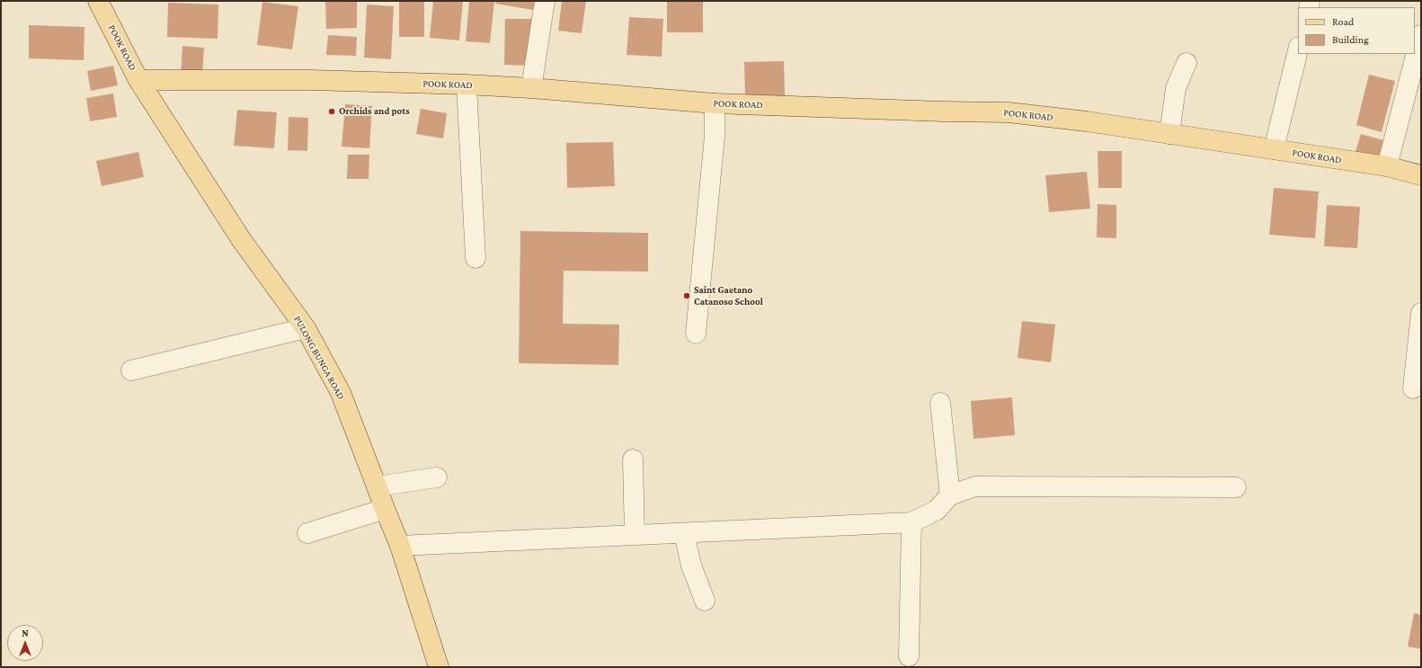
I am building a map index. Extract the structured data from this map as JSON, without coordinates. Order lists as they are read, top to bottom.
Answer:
{
  "streets": {
    "main road": ["POOK ROAD", "PULONG BUNGA ROAD"]
  },
  "crossings": [
    ["POOK ROAD", "PULONG BUNGA ROAD"]
  ],
  "places": ["Orchids and pots", "Saint Gaetano Catanoso School"],
  "legend": ["Road", "Building"],
  "north": "top"
}
